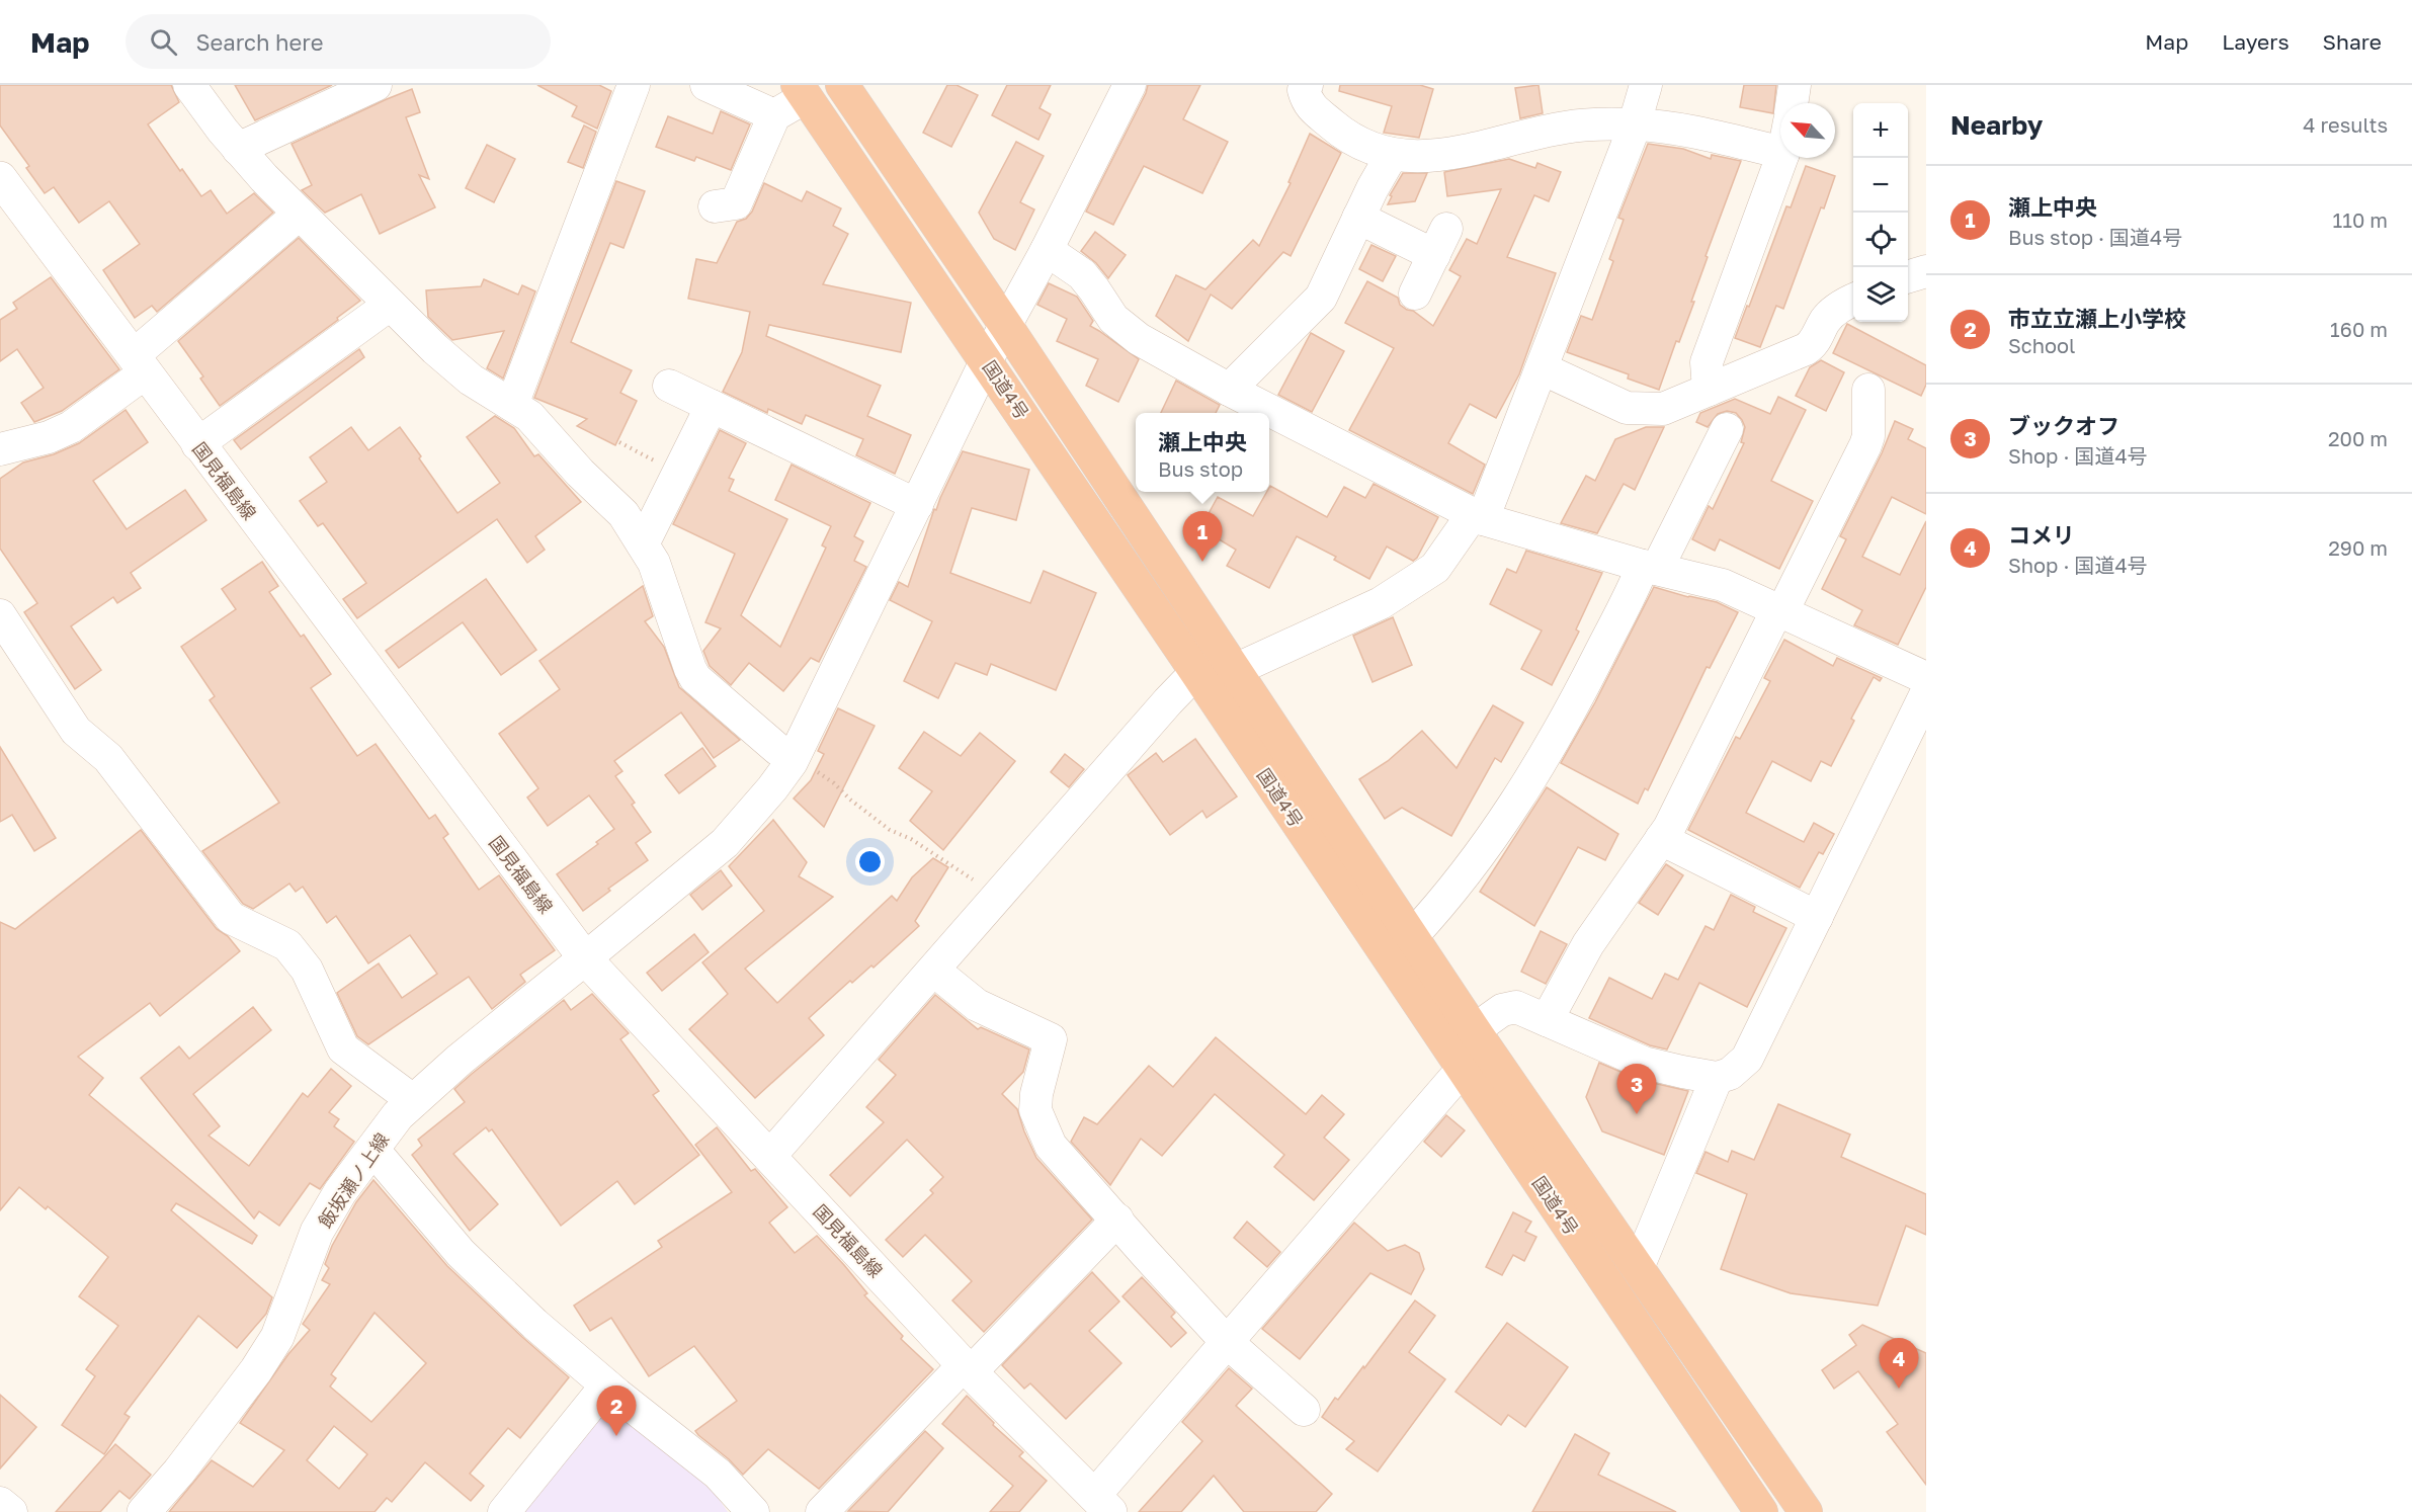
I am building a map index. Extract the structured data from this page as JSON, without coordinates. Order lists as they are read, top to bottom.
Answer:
{
  "streets": {
    "highway": ["国道4号"],
    "main road": ["国見福島線", "飯坂瀬ノ上線"]
  },
  "crossings": [
    ["国見福島線", "飯坂瀬ノ上線"]
  ],
  "north": "top left",
  "page": {
    "header": "Map",
    "search": "Search here",
    "nav": ["Map", "Layers", "Share"],
    "heading": ["Nearby", "4 results"],
    "map_buttons": ["+", "−"],
    "list": [
      {
        "mark": "1",
        "name": "瀬上中央",
        "note": "Bus stop · 国道4号",
        "value": "110 m"
      },
      {
        "mark": "2",
        "name": "市立立瀬上小学校",
        "note": "School",
        "value": "160 m"
      },
      {
        "mark": "3",
        "name": "ブックオフ",
        "note": "Shop · 国道4号",
        "value": "200 m"
      },
      {
        "mark": "4",
        "name": "コメリ",
        "note": "Shop · 国道4号",
        "value": "290 m"
      }
    ],
    "popup": ["瀬上中央", "Bus stop"],
    "pins": [
      "1",
      "3",
      "4",
      "2"
    ]
  }
}
